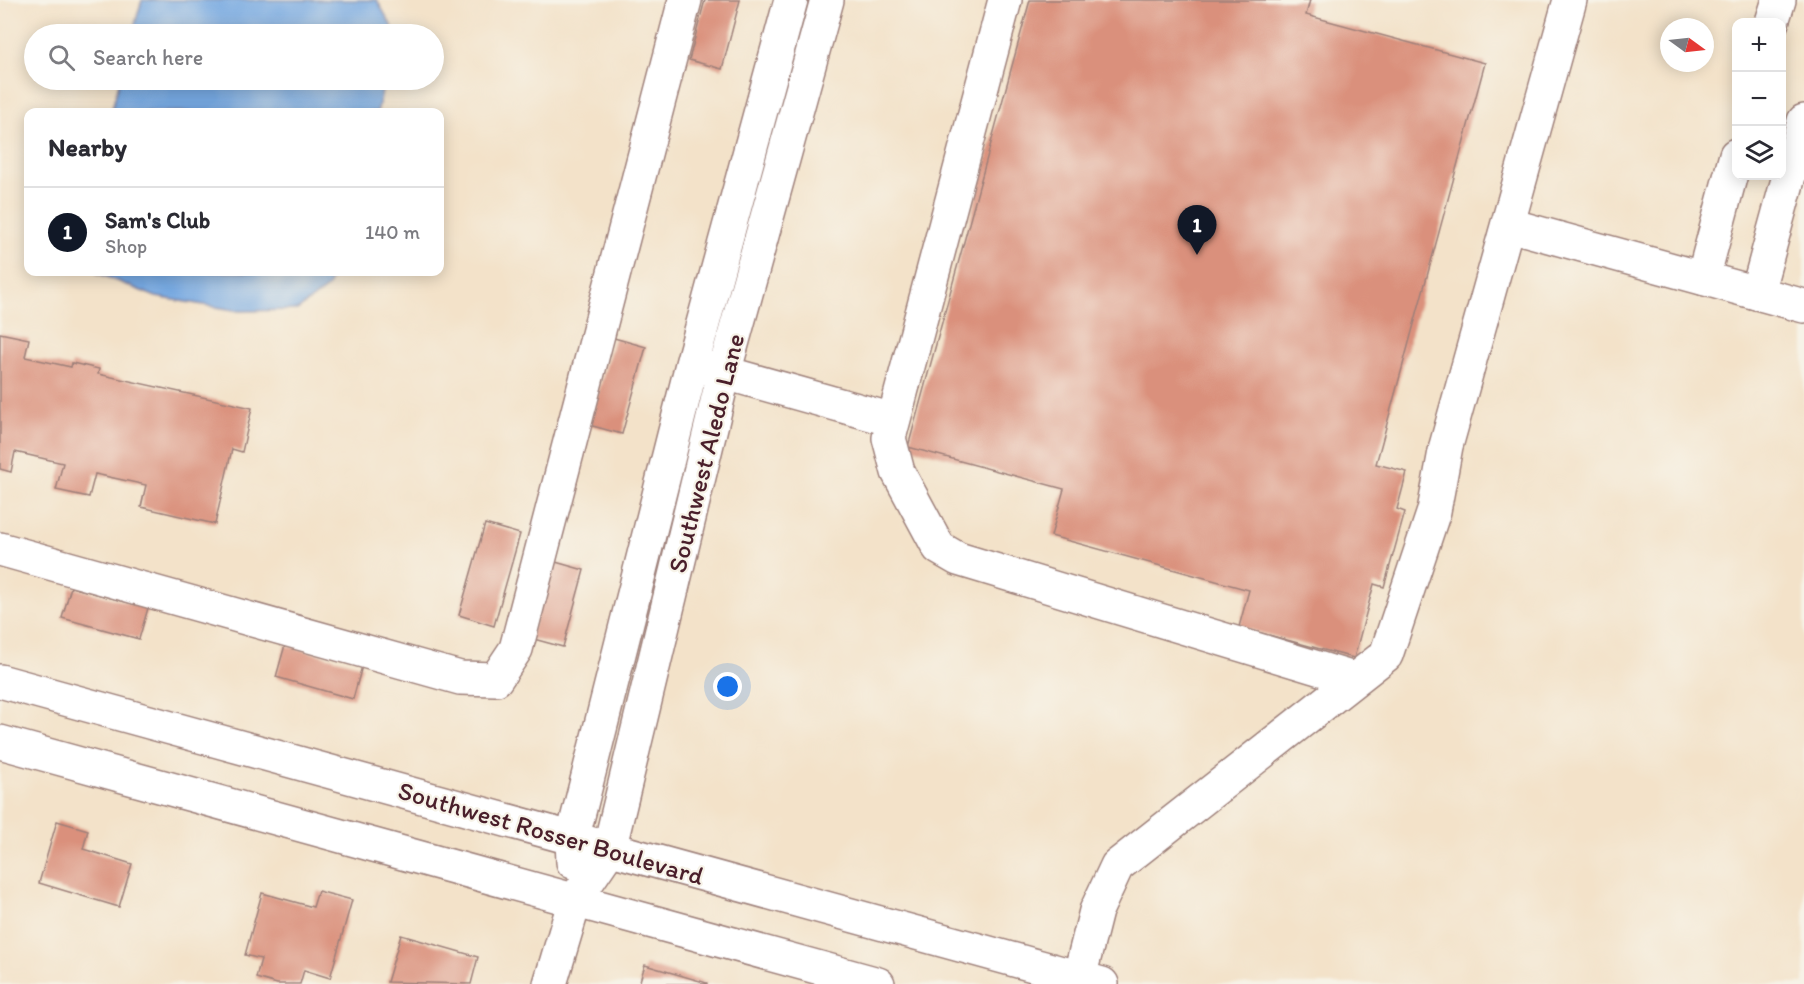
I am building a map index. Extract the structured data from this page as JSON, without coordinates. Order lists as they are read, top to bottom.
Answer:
{
  "streets": {
    "street": ["Southwest Aledo Lane", "Southwest Rosser Boulevard"]
  },
  "crossings": [
    ["Southwest Aledo Lane", "Southwest Rosser Boulevard"]
  ],
  "north": "right",
  "page": {
    "map_buttons": ["+", "−"],
    "search": "Search here",
    "heading": "Nearby",
    "list": [
      {
        "mark": "1",
        "name": "Sam's Club",
        "note": "Shop",
        "value": "140 m"
      }
    ],
    "pins": "1"
  }
}
